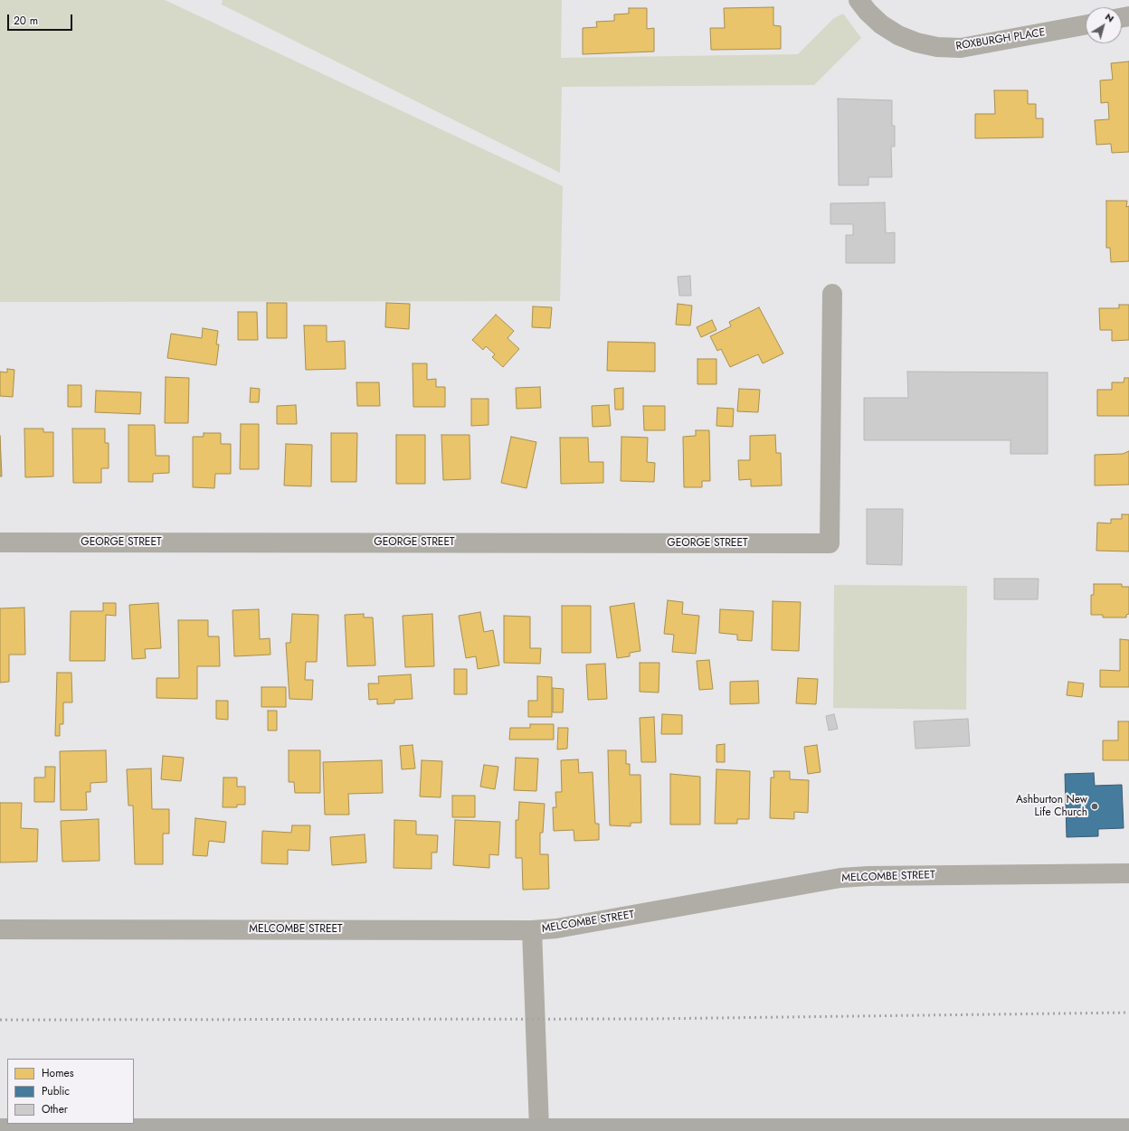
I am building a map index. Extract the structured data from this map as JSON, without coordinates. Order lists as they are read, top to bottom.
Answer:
{
  "streets": {
    "street": ["ROXBURGH PLACE", "GEORGE STREET", "MELCOMBE STREET"]
  },
  "places": ["Ashburton New Life Church"],
  "legend": ["Homes", "Public", "Other"],
  "scale_bar": "20 m",
  "north": "top right"
}
